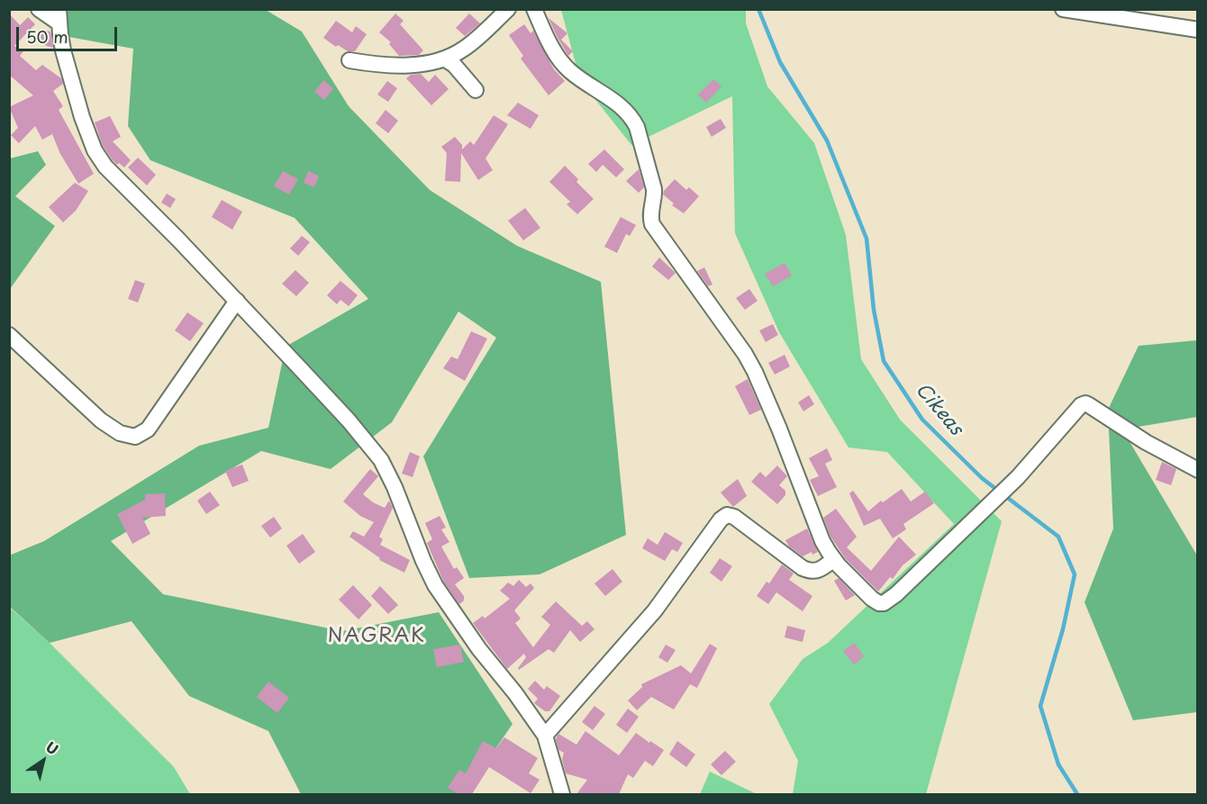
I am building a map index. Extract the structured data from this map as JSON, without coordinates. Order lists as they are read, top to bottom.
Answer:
{
  "districts": ["NAGRAK"],
  "water": ["Cikeas"],
  "scale_bar": "50 m",
  "north": "top right"
}
